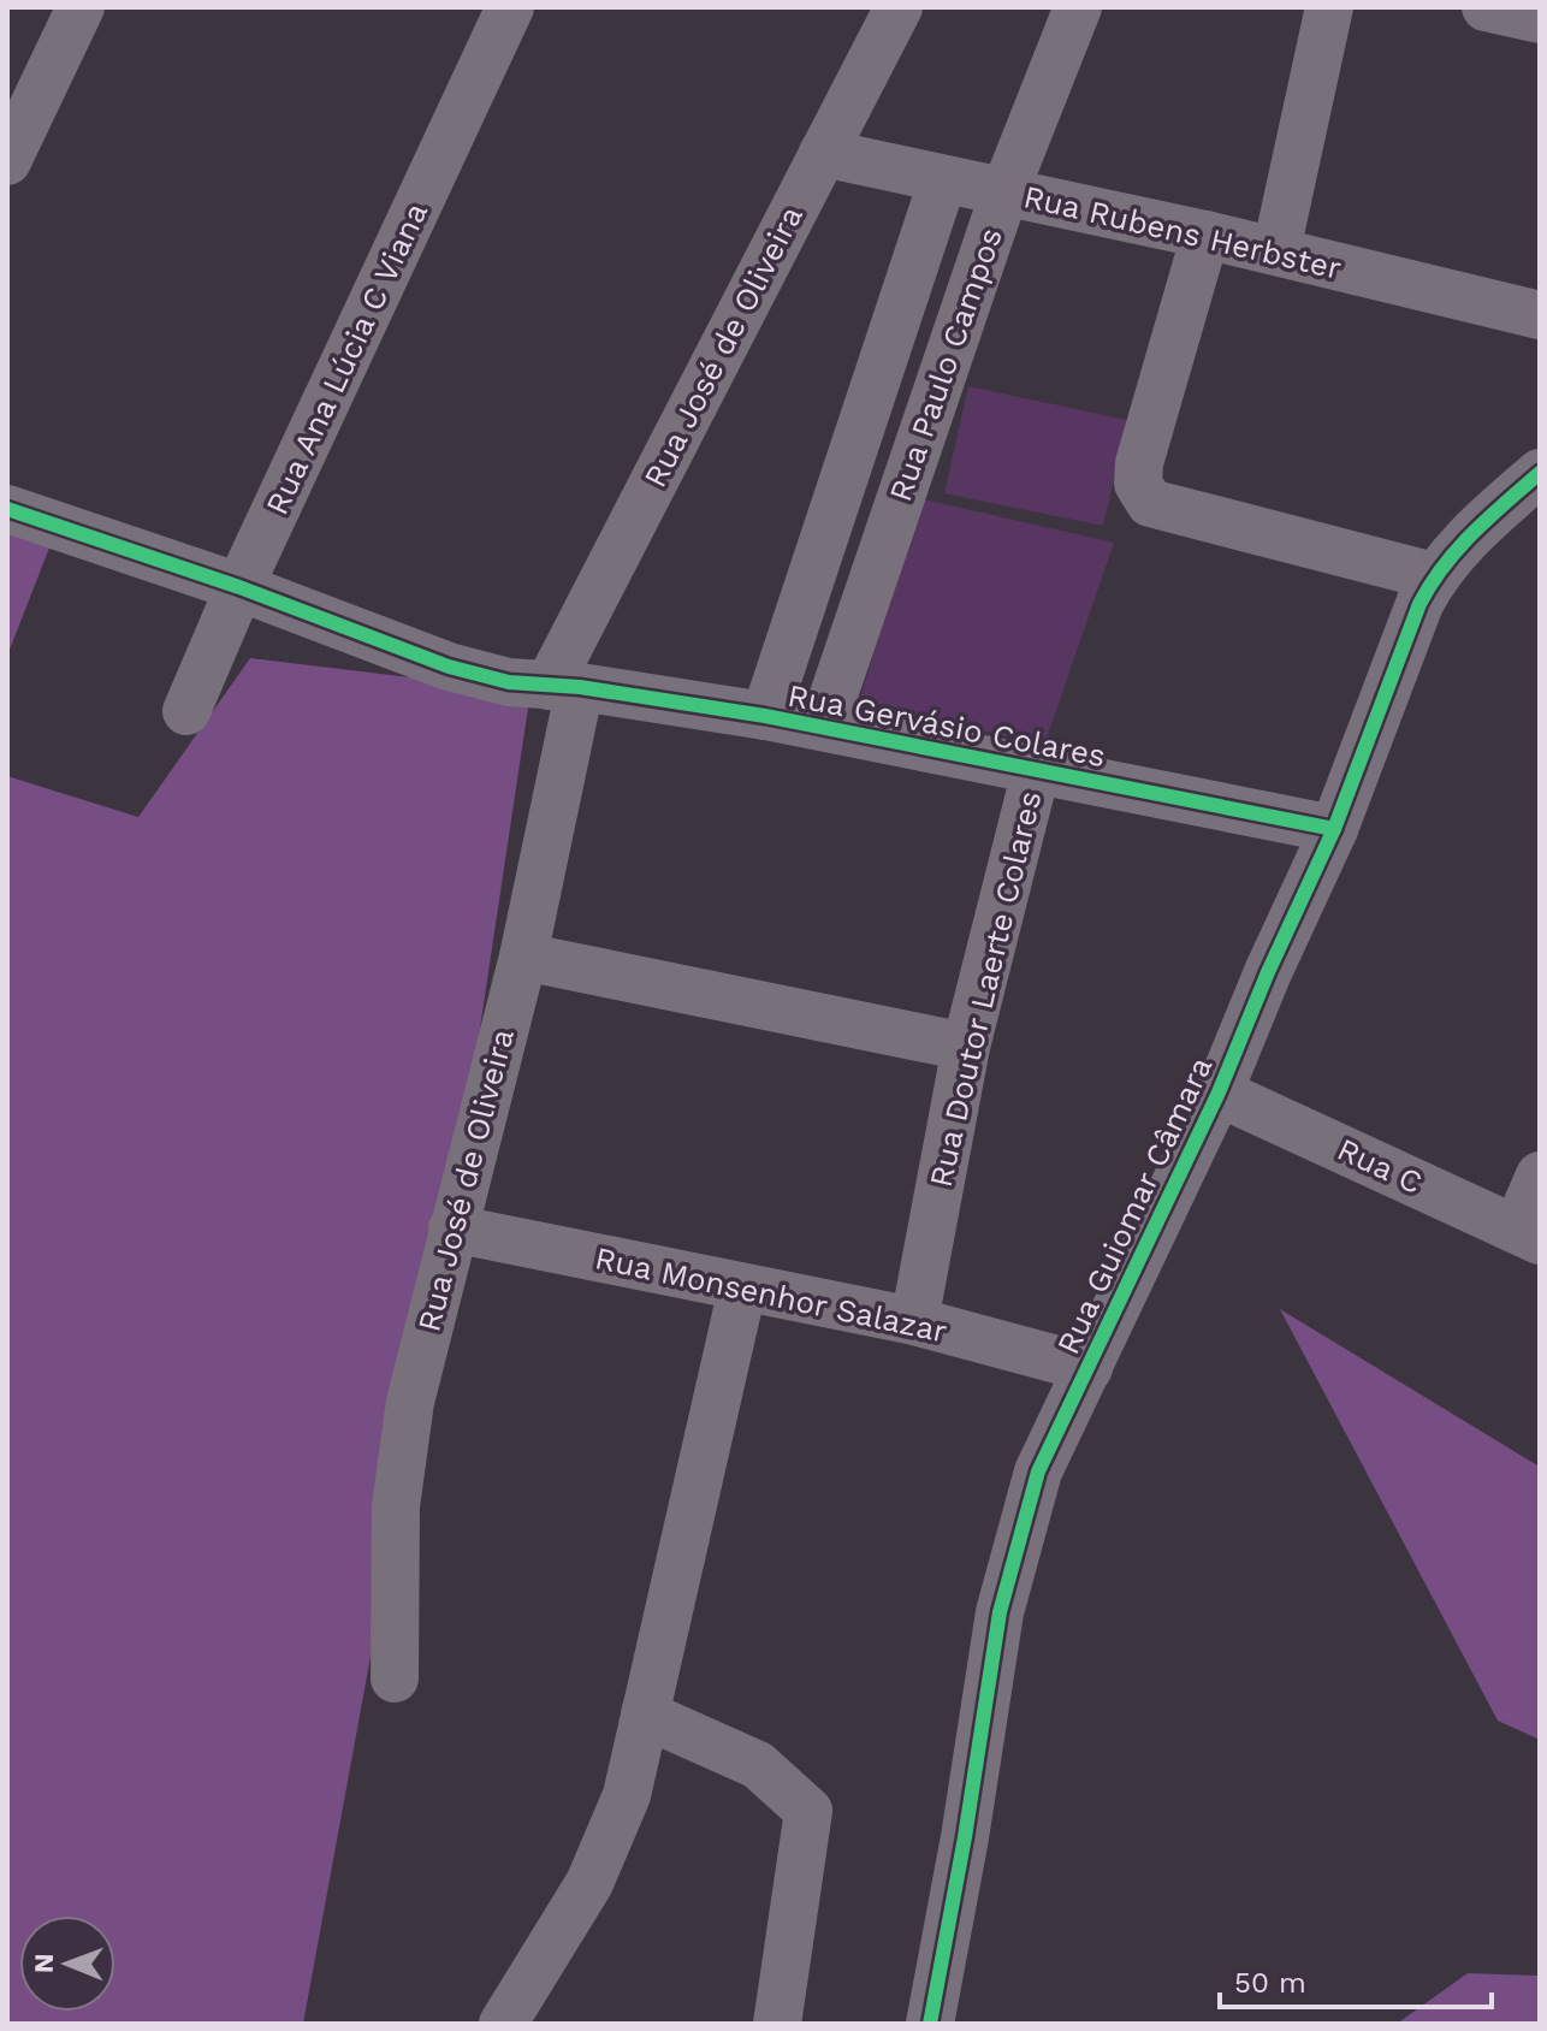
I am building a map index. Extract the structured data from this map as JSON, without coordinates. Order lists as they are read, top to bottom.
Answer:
{
  "streets": {
    "street": [
      "Rua Rubens Herbster",
      "Rua José de Oliveira",
      "Rua Ana Lúcia C Viana",
      "Rua Paulo Campos",
      "Rua Gervásio Colares",
      "Rua Doutor Laerte Colares",
      "Rua C",
      "Rua Guiomar Câmara",
      "Rua Monsenhor Salazar"
    ]
  },
  "crossings": [
    ["Rua Rubens Herbster", "Rua José de Oliveira"],
    ["Rua Rubens Herbster", "Rua Paulo Campos"],
    ["Rua José de Oliveira", "Rua Gervásio Colares"],
    ["Rua José de Oliveira", "Rua Monsenhor Salazar"],
    ["Rua Ana Lúcia C Viana", "Rua Gervásio Colares"],
    ["Rua Paulo Campos", "Rua Gervásio Colares"],
    ["Rua Gervásio Colares", "Rua Doutor Laerte Colares"],
    ["Rua Gervásio Colares", "Rua Guiomar Câmara"],
    ["Rua Doutor Laerte Colares", "Rua Monsenhor Salazar"],
    ["Rua C", "Rua Guiomar Câmara"],
    ["Rua Guiomar Câmara", "Rua Monsenhor Salazar"]
  ],
  "scale_bar": "50 m",
  "north": "left"
}
